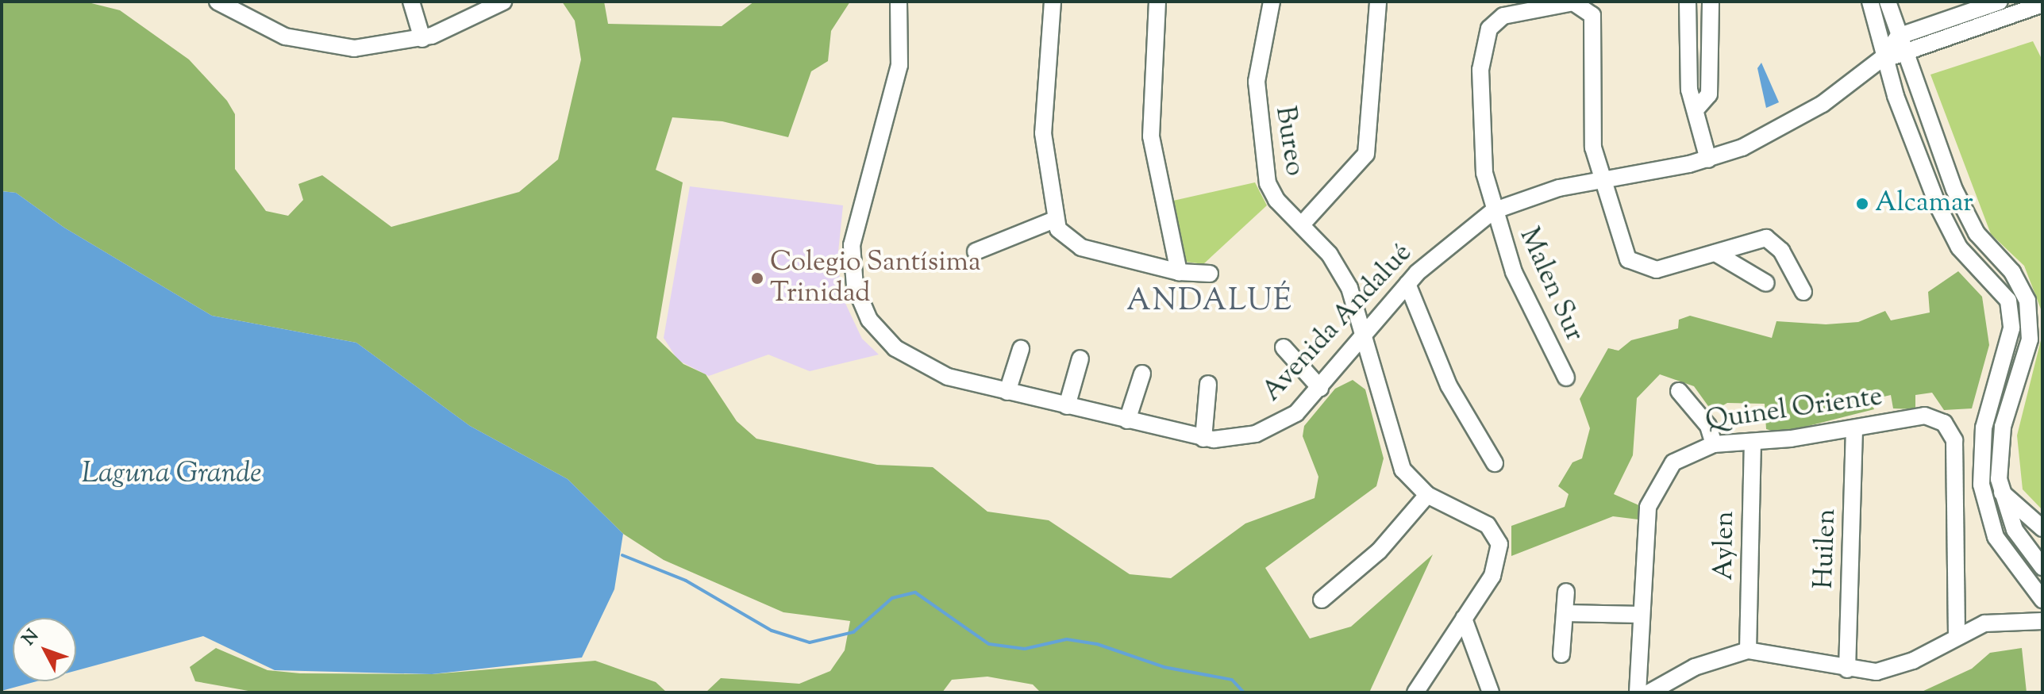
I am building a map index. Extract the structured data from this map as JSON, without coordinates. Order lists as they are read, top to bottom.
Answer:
{
  "streets": {
    "street": [
      "Bureo",
      "Malen Sur",
      "Avenida Andalué",
      "Quinel Oriente",
      "Aylen",
      "Huilen"
    ]
  },
  "crossings": [
    ["Bureo", "Avenida Andalué"],
    ["Malen Sur", "Avenida Andalué"],
    ["Quinel Oriente", "Aylen"],
    ["Quinel Oriente", "Huilen"]
  ],
  "districts": ["ANDALUÉ"],
  "water": ["Laguna Grande"],
  "places": ["Alcamar", "Colegio Santísima Trinidad"],
  "north": "top left"
}
